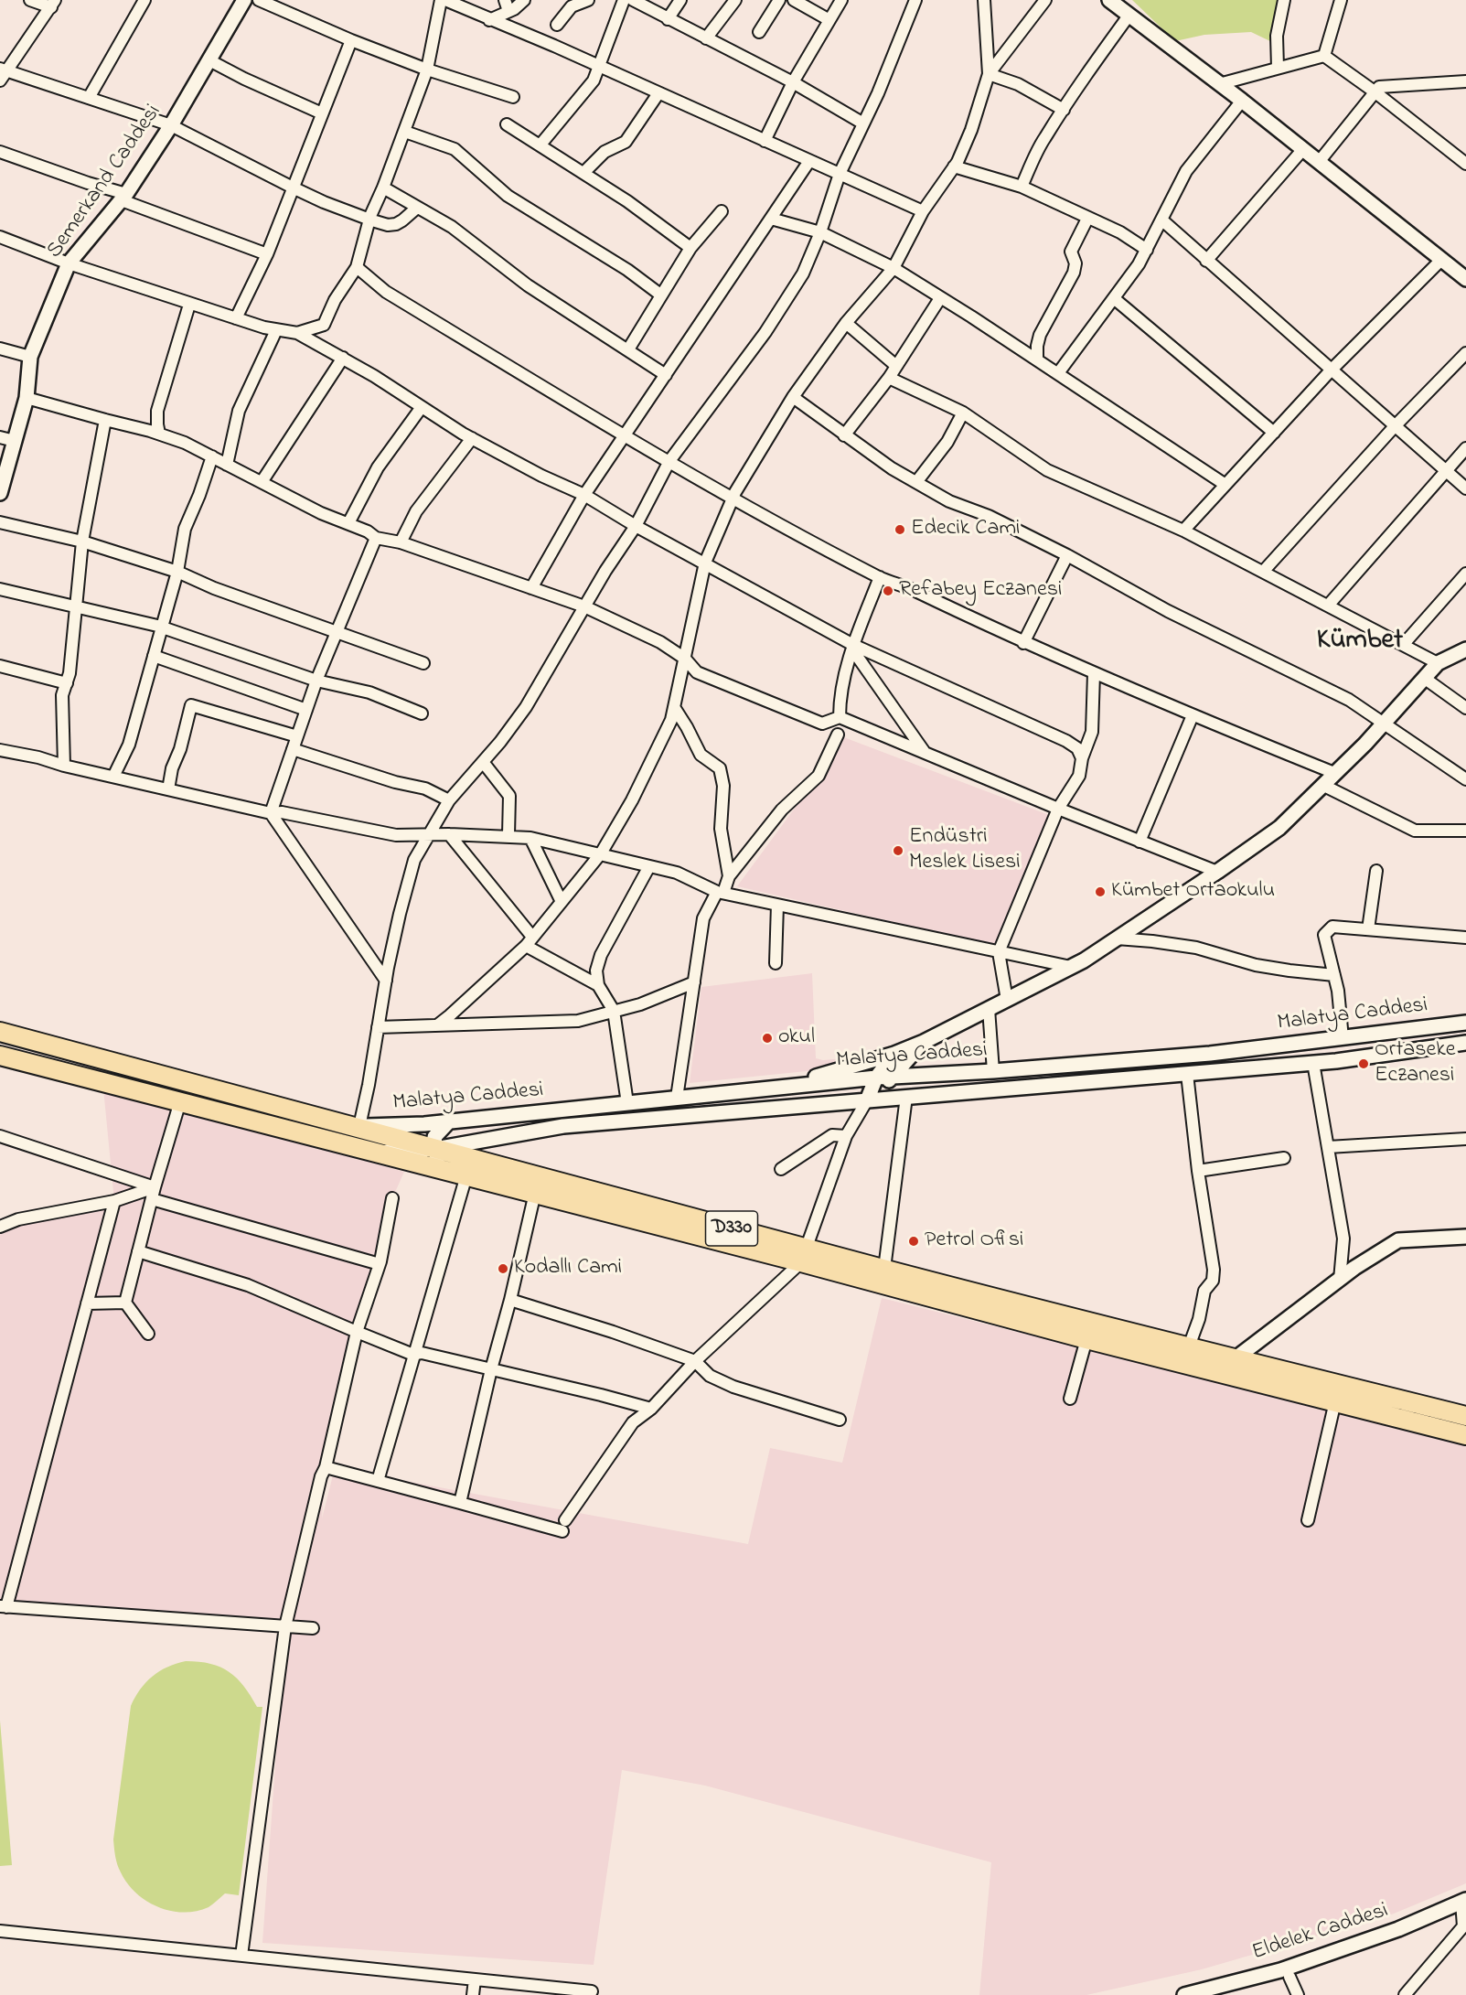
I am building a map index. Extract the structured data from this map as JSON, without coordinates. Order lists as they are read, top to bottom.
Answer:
{
  "streets": {
    "main road": ["D330"],
    "street": ["Semerkand Caddesi", "Malatya Caddesi", "Eldelek Caddesi"]
  },
  "crossings": [
    ["Malatya Caddesi", "D330"]
  ],
  "districts": ["Kümbet"],
  "places": [
    "Edecik Cami",
    "Refabey Eczanesi",
    "Endüstri Meslek Lisesi",
    "Kümbet Ortaokulu",
    "okul",
    "Ortaseke Eczanesi",
    "Petrol Ofisi",
    "Kodallı Cami"
  ]
}
